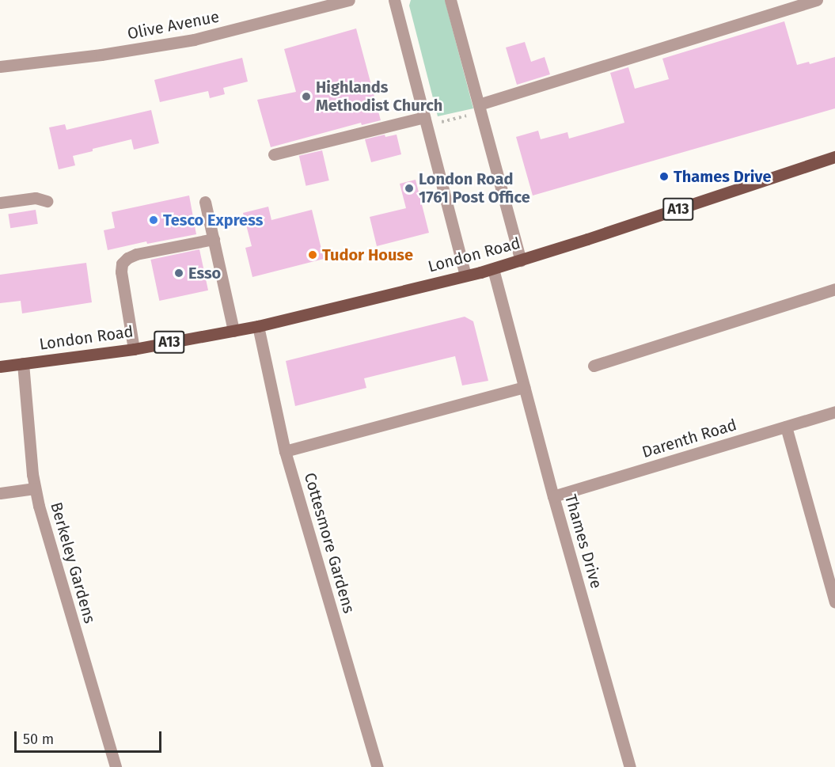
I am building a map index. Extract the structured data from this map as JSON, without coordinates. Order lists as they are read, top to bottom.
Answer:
{
  "streets": {
    "main road": ["A13", "London Road"],
    "street": [
      "Olive Avenue",
      "Darenth Road",
      "Thames Drive",
      "Cottesmore Gardens",
      "Berkeley Gardens"
    ]
  },
  "crossings": [
    ["London Road", "Thames Drive"],
    ["London Road", "Cottesmore Gardens"],
    ["London Road", "Berkeley Gardens"],
    ["Darenth Road", "Thames Drive"]
  ],
  "places": [
    "Highlands Methodist Church",
    "Thames Drive",
    "London Road 1761 Post Office",
    "Tesco Express",
    "Tudor House",
    "Esso"
  ],
  "scale_bar": "50 m"
}
